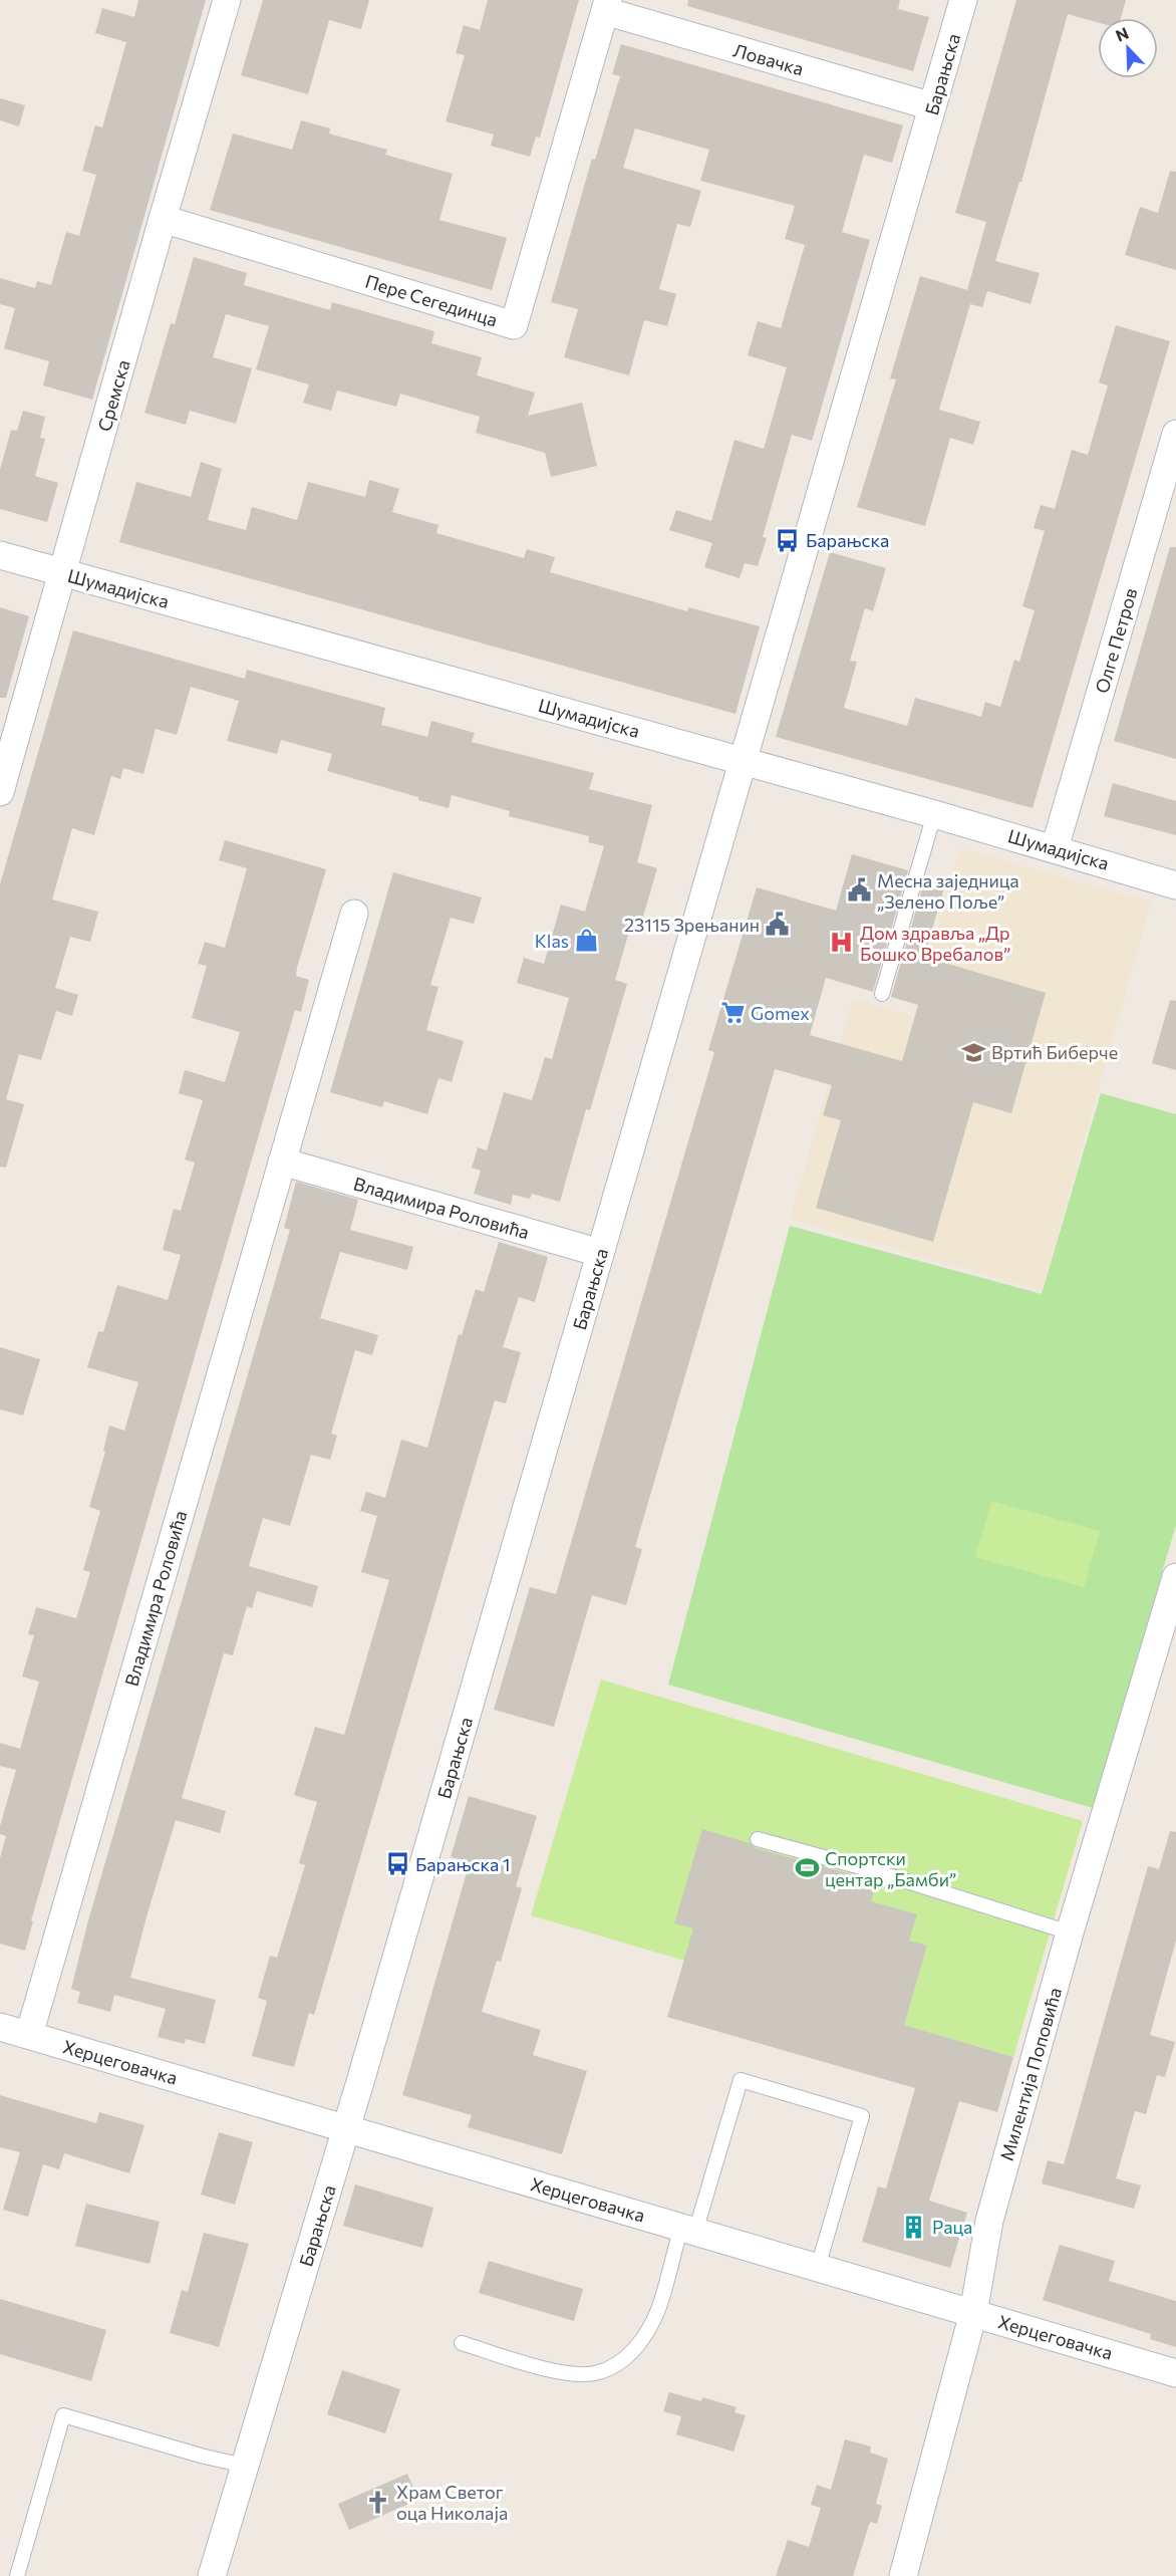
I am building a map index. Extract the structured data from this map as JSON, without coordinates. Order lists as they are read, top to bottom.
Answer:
{
  "streets": {
    "street": [
      "Ловачка",
      "Барањска",
      "Пере Сегединца",
      "Сремска",
      "Шумадијска",
      "Олге Петров",
      "Владимира Роловића",
      "Херцеговачка",
      "Милентија Поповића"
    ]
  },
  "crossings": [
    ["Ловачка", "Барањска"],
    ["Ловачка", "Пере Сегединца"],
    ["Барањска", "Шумадијска"],
    ["Барањска", "Владимира Роловића"],
    ["Барањска", "Херцеговачка"],
    ["Пере Сегединца", "Сремска"],
    ["Сремска", "Шумадијска"],
    ["Шумадијска", "Олге Петров"],
    ["Владимира Роловића", "Херцеговачка"],
    ["Херцеговачка", "Милентија Поповића"]
  ],
  "places": {
    "bus stop": ["Барањска", "Барањска 1"],
    "public building": ["Месна заједница „Зелено Поље”", "23115 Зрењанин"],
    "shop": ["Klas"],
    "hospital": ["Дом здравља „Др Бошко Вребалов”"],
    "supermarket": ["Gomex"],
    "school or university": ["Вртић Биберче"],
    "sports": ["Спортски центар „Бамби”"],
    "building": ["Раца"],
    "church": ["Храм Светог оца Николаја"]
  },
  "north": "top left"
}
